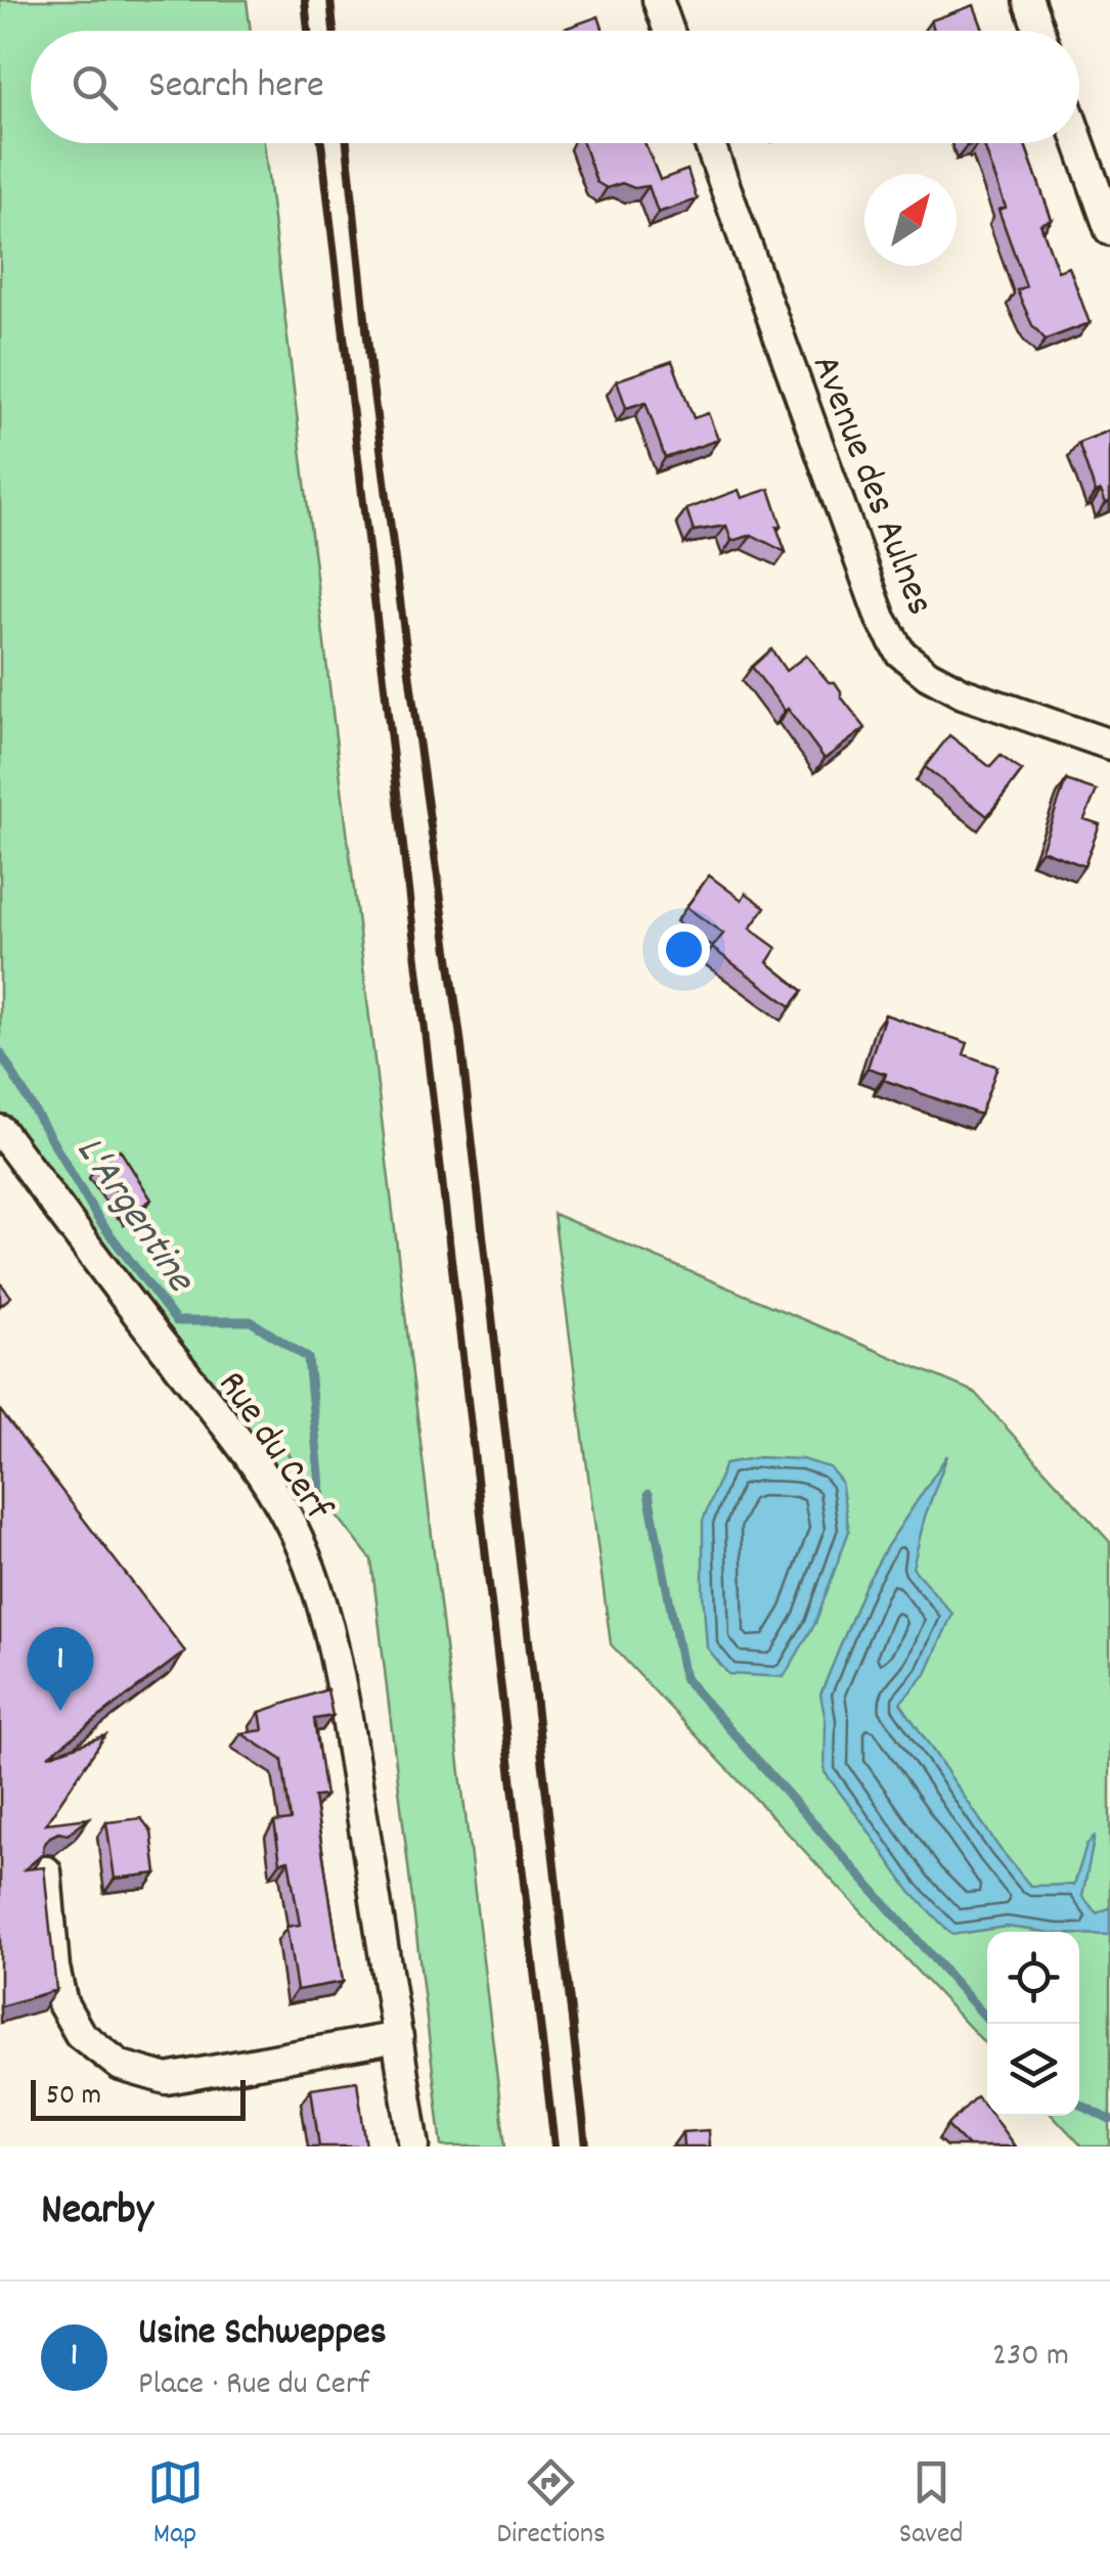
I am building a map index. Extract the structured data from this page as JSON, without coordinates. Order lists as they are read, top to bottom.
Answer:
{
  "streets": {
    "street": ["Avenue des Aulnes", "Rue du Cerf"]
  },
  "water": ["L'Argentine"],
  "scale_bar": "50 m",
  "north": "top right",
  "page": {
    "search": "Search here",
    "pins": "1",
    "scale": "50 m",
    "heading": "Nearby",
    "list": [
      {
        "mark": "1",
        "name": "Usine Schweppes",
        "note": "Place · Rue du Cerf",
        "value": "230 m"
      }
    ],
    "nav": ["Map", "Directions", "Saved"]
  }
}
